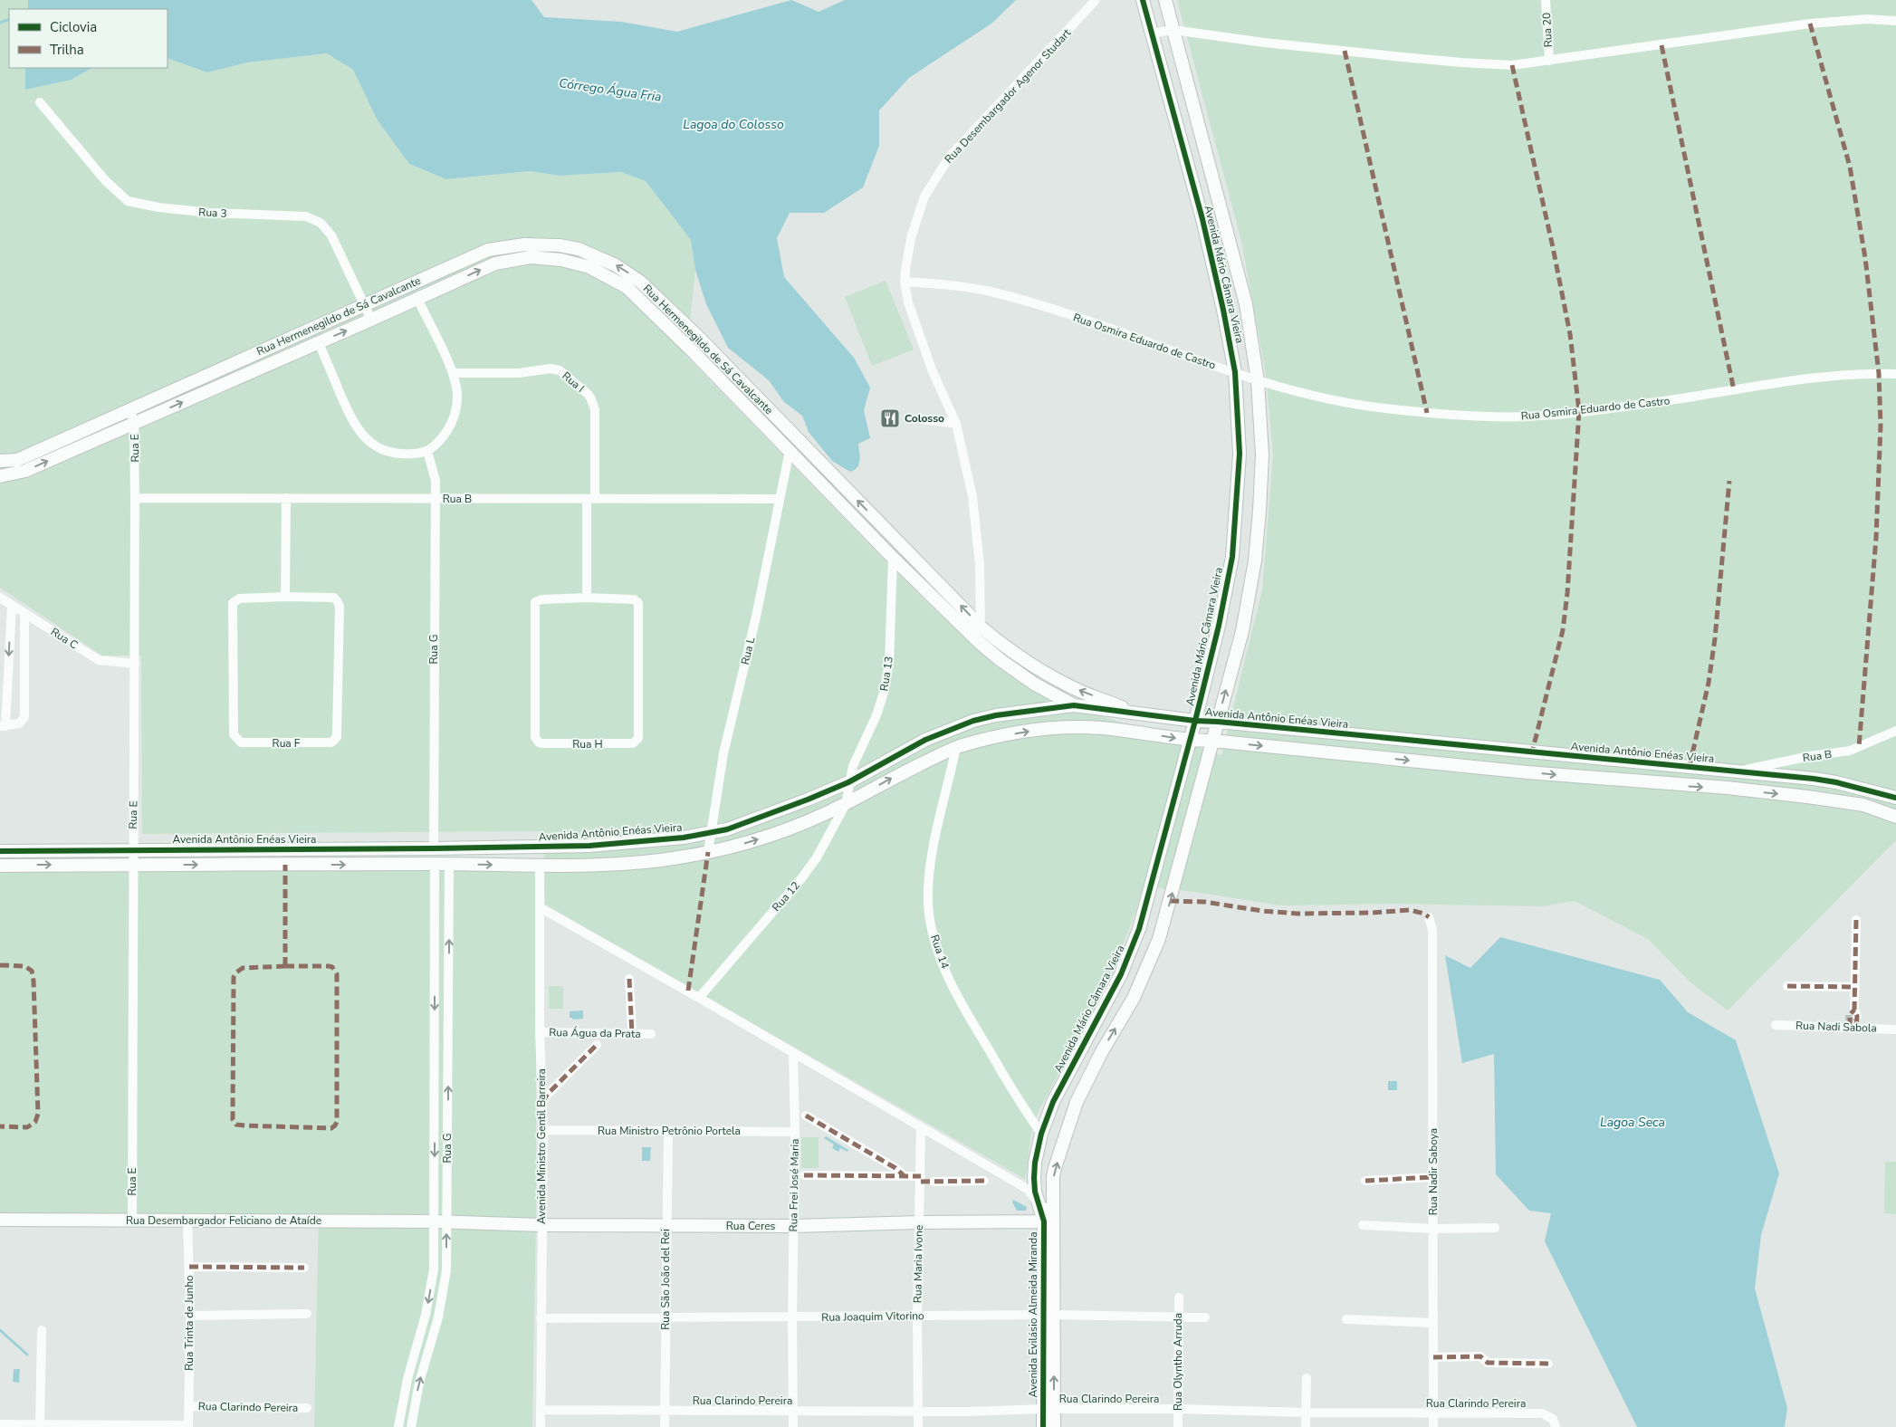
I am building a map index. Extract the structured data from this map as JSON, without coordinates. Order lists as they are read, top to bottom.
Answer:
{
  "streets": {
    "street": [
      "Rua 20",
      "Rua Desembargador Agenor Studart",
      "Rua 3",
      "Avenida Mário Câmara Vieira",
      "Rua Hermenegildo de Sá Cavalcante",
      "Rua Osmira Eduardo de Castro",
      "Rua I",
      "Rua E",
      "Rua B",
      "Rua C",
      "Rua G",
      "Rua L",
      "Rua 13",
      "Avenida Antônio Enéas Vieira",
      "Rua F",
      "Rua H",
      "Rua 12",
      "Rua 14",
      "Rua Nadi Sabola",
      "Rua Água da Prata",
      "Rua Ministro Petrônio Portela",
      "Avenida Ministro Gentil Barreira",
      "Rua Nadir Saboya",
      "Rua Frei José Maria",
      "Rua Desembargador Feliciano de Ataíde",
      "Rua Ceres",
      "Rua Maria Ivone",
      "Rua São João del Rei",
      "Avenida Evilásio Almeida Miranda",
      "Rua Joaquim Vitorino",
      "Rua Trinta de Junho",
      "Rua Olyntho Arruda",
      "Rua Clarindo Pereira"
    ]
  },
  "crossings": [
    ["Rua Desembargador Agenor Studart", "Rua Hermenegildo de Sá Cavalcante"],
    ["Rua Desembargador Agenor Studart", "Rua Osmira Eduardo de Castro"],
    ["Rua 3", "Rua Hermenegildo de Sá Cavalcante"],
    ["Rua 3", "Rua I"],
    ["Rua 3", "Rua G"],
    ["Avenida Mário Câmara Vieira", "Rua Osmira Eduardo de Castro"],
    ["Avenida Mário Câmara Vieira", "Avenida Antônio Enéas Vieira"],
    ["Avenida Mário Câmara Vieira", "Rua 14"],
    ["Avenida Mário Câmara Vieira", "Avenida Evilásio Almeida Miranda"],
    ["Rua Hermenegildo de Sá Cavalcante", "Rua I"],
    ["Rua Hermenegildo de Sá Cavalcante", "Rua E"],
    ["Rua Hermenegildo de Sá Cavalcante", "Rua G"],
    ["Rua Hermenegildo de Sá Cavalcante", "Rua L"],
    ["Rua Hermenegildo de Sá Cavalcante", "Rua 13"],
    ["Rua Hermenegildo de Sá Cavalcante", "Avenida Antônio Enéas Vieira"],
    ["Rua I", "Rua B"],
    ["Rua I", "Rua G"],
    ["Rua E", "Rua B"],
    ["Rua E", "Rua C"],
    ["Rua E", "Avenida Antônio Enéas Vieira"],
    ["Rua E", "Rua Desembargador Feliciano de Ataíde"],
    ["Rua B", "Rua G"],
    ["Rua B", "Rua L"],
    ["Rua B", "Avenida Antônio Enéas Vieira"],
    ["Rua G", "Avenida Antônio Enéas Vieira"],
    ["Rua G", "Rua Desembargador Feliciano de Ataíde"],
    ["Rua G", "Rua Ceres"],
    ["Rua L", "Avenida Antônio Enéas Vieira"],
    ["Rua 13", "Avenida Antônio Enéas Vieira"],
    ["Rua 13", "Rua 12"],
    ["Avenida Antônio Enéas Vieira", "Rua 12"],
    ["Rua Água da Prata", "Avenida Ministro Gentil Barreira"],
    ["Rua Ministro Petrônio Portela", "Avenida Ministro Gentil Barreira"],
    ["Rua Ministro Petrônio Portela", "Rua Frei José Maria"],
    ["Rua Ministro Petrônio Portela", "Rua São João del Rei"],
    ["Avenida Ministro Gentil Barreira", "Rua Ceres"],
    ["Avenida Ministro Gentil Barreira", "Rua Joaquim Vitorino"],
    ["Avenida Ministro Gentil Barreira", "Rua Clarindo Pereira"],
    ["Rua Nadir Saboya", "Rua Clarindo Pereira"],
    ["Rua Frei José Maria", "Rua Ceres"],
    ["Rua Frei José Maria", "Rua Joaquim Vitorino"],
    ["Rua Frei José Maria", "Rua Clarindo Pereira"],
    ["Rua Desembargador Feliciano de Ataíde", "Rua Ceres"],
    ["Rua Desembargador Feliciano de Ataíde", "Rua Trinta de Junho"],
    ["Rua Ceres", "Rua Maria Ivone"],
    ["Rua Ceres", "Rua São João del Rei"],
    ["Rua Ceres", "Avenida Evilásio Almeida Miranda"],
    ["Rua Maria Ivone", "Rua Joaquim Vitorino"],
    ["Rua Maria Ivone", "Rua Clarindo Pereira"],
    ["Rua São João del Rei", "Rua Joaquim Vitorino"],
    ["Rua São João del Rei", "Rua Clarindo Pereira"],
    ["Avenida Evilásio Almeida Miranda", "Rua Joaquim Vitorino"],
    ["Avenida Evilásio Almeida Miranda", "Rua Clarindo Pereira"],
    ["Rua Joaquim Vitorino", "Rua Olyntho Arruda"],
    ["Rua Trinta de Junho", "Rua Clarindo Pereira"],
    ["Rua Olyntho Arruda", "Rua Clarindo Pereira"]
  ],
  "water": ["Córrego Água Fria", "Lagoa do Colosso", "Lagoa Seca"],
  "places": {
    "restaurant": ["Colosso"]
  },
  "legend": ["Ciclovia", "Trilha"]
}
